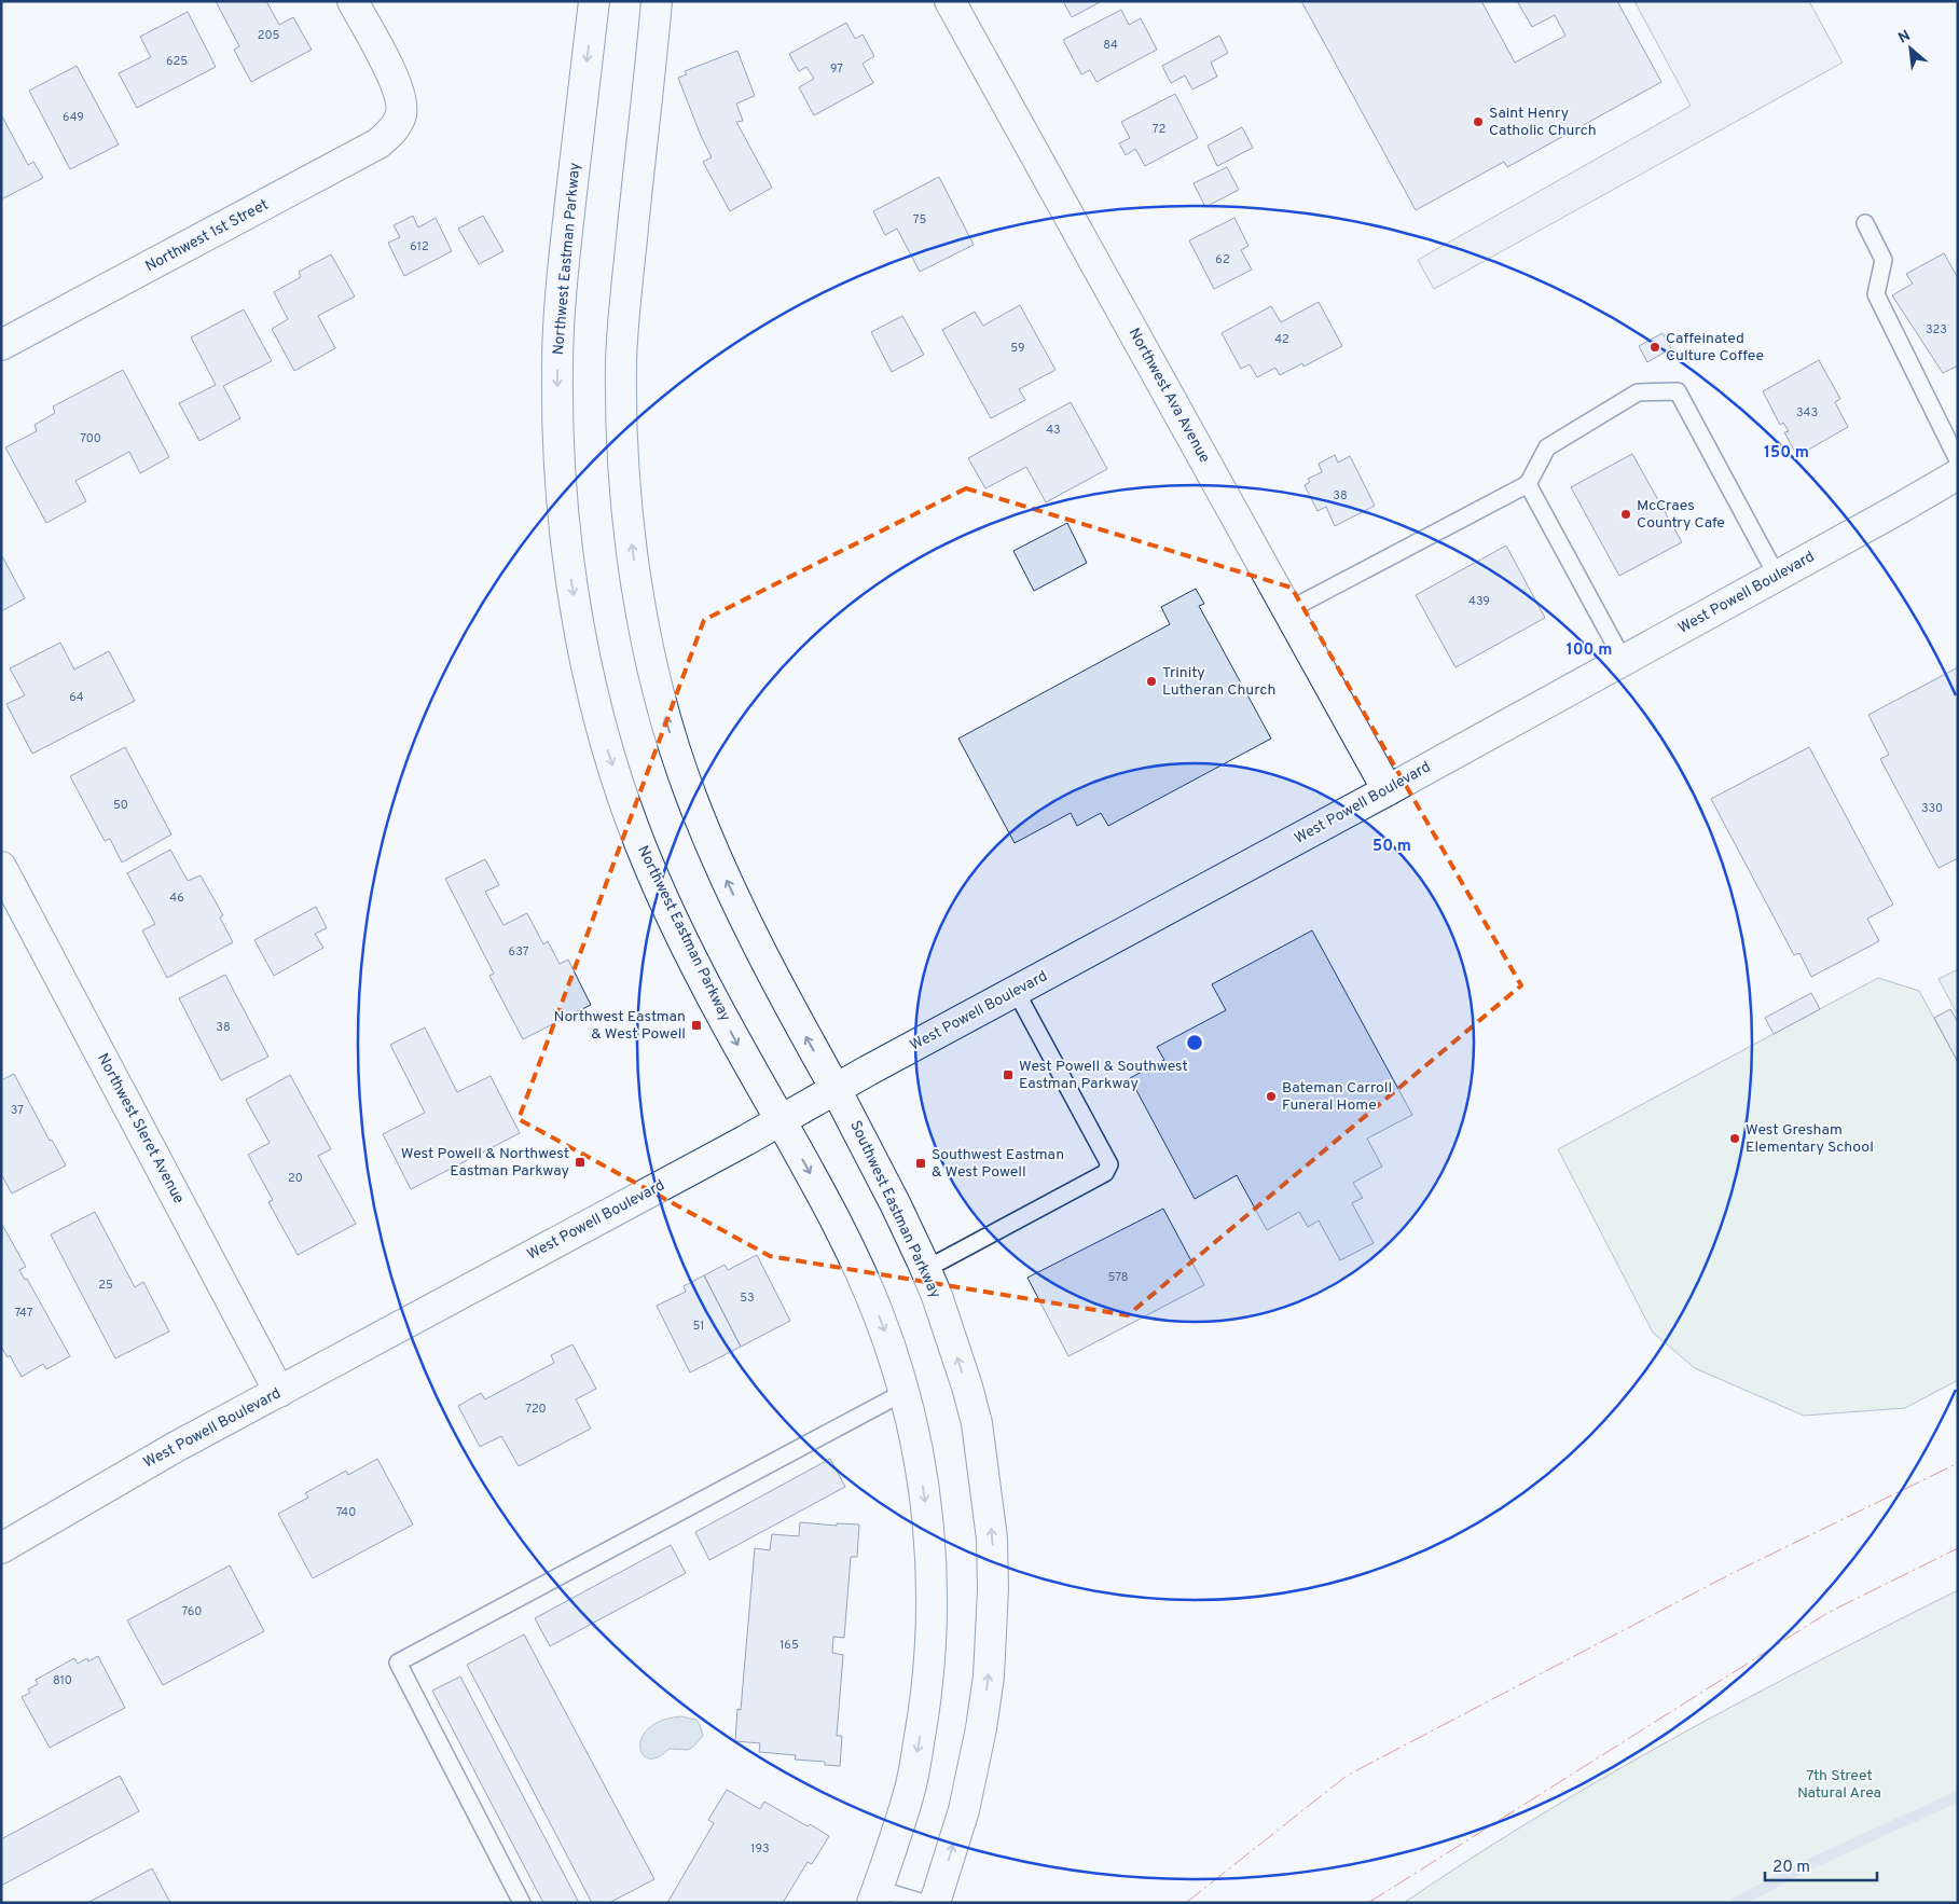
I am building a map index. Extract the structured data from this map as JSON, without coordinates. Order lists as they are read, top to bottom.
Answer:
{
  "streets": {
    "main road": [
      "Northwest 1st Street",
      "Northwest Eastman Parkway",
      "Northwest Ava Avenue",
      "West Powell Boulevard",
      "Northwest Sleret Avenue",
      "Southwest Eastman Parkway"
    ]
  },
  "crossings": [
    ["Northwest Eastman Parkway", "West Powell Boulevard"],
    ["Northwest Ava Avenue", "West Powell Boulevard"],
    ["West Powell Boulevard", "Northwest Sleret Avenue"],
    ["West Powell Boulevard", "Southwest Eastman Parkway"]
  ],
  "parks": ["7th Street Natural Area"],
  "places": {
    "other": [
      "Saint Henry Catholic Church",
      "Caffeinated Culture Coffee",
      "McCraes Country Cafe",
      "Trinity Lutheran Church",
      "Bateman Carroll Funeral Home",
      "West Gresham Elementary School"
    ],
    "transit": [
      "Northwest Eastman & West Powell",
      "West Powell & Southwest Eastman Parkway",
      "West Powell & Northwest Eastman Parkway",
      "Southwest Eastman & West Powell"
    ]
  },
  "house_numbers": [
    "205",
    "84",
    "625",
    "97",
    "649",
    "72",
    "75",
    "612",
    "62",
    "323",
    "42",
    "59",
    "343",
    "43",
    "700",
    "38",
    "439",
    "64",
    "50",
    "330",
    "46",
    "637",
    "38",
    "37",
    "20",
    "578",
    "25",
    "53",
    "747",
    "51",
    "720",
    "740",
    "760",
    "165",
    "810",
    "193"
  ],
  "scale_bar": "20 m",
  "north": "top left",
  "rings": ["150 m", "100 m", "50 m"]
}
